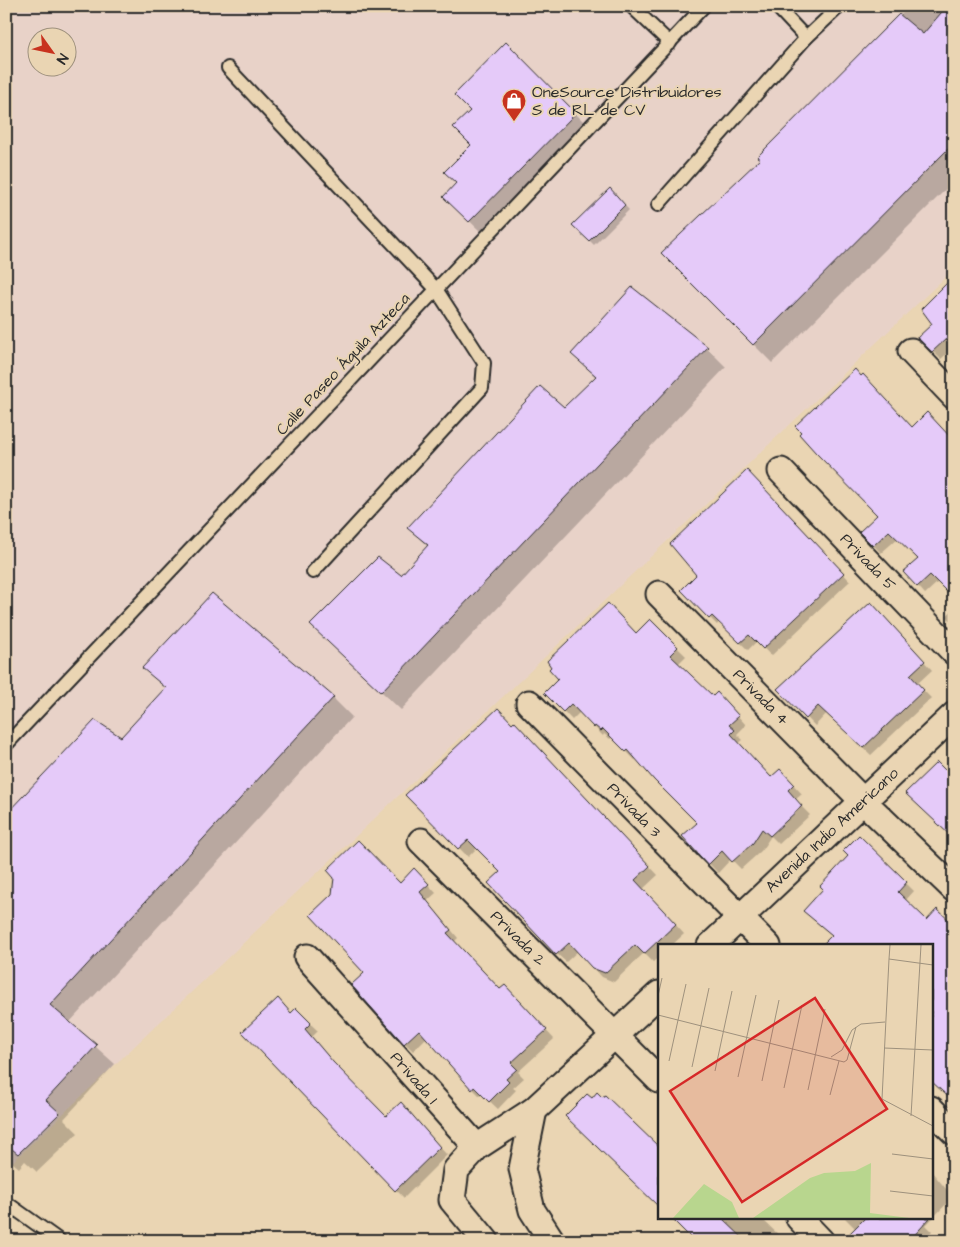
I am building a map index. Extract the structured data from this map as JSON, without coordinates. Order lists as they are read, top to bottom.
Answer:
{
  "streets": {
    "street": [
      "Privada 5",
      "Privada 4",
      "Privada 3",
      "Avenida Indio Americano",
      "Privada 2",
      "Privada 1"
    ],
    "lane": ["Calle Paseo Águila Azteca"]
  },
  "crossings": [
    ["Privada 4", "Avenida Indio Americano"],
    ["Privada 3", "Avenida Indio Americano"]
  ],
  "places": {
    "shop": ["OneSource Distribuidores S de RL de CV"]
  },
  "north": "bottom right"
}
